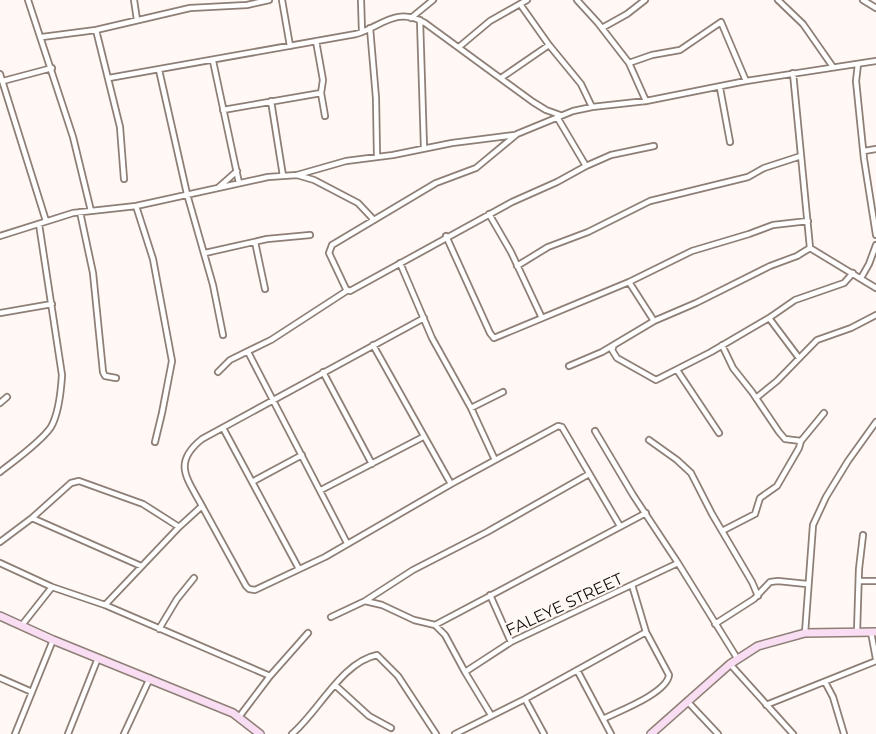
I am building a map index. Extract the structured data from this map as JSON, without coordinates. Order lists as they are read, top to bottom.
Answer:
{
  "streets": {
    "street": ["FALEYE STREET"]
  }
}
